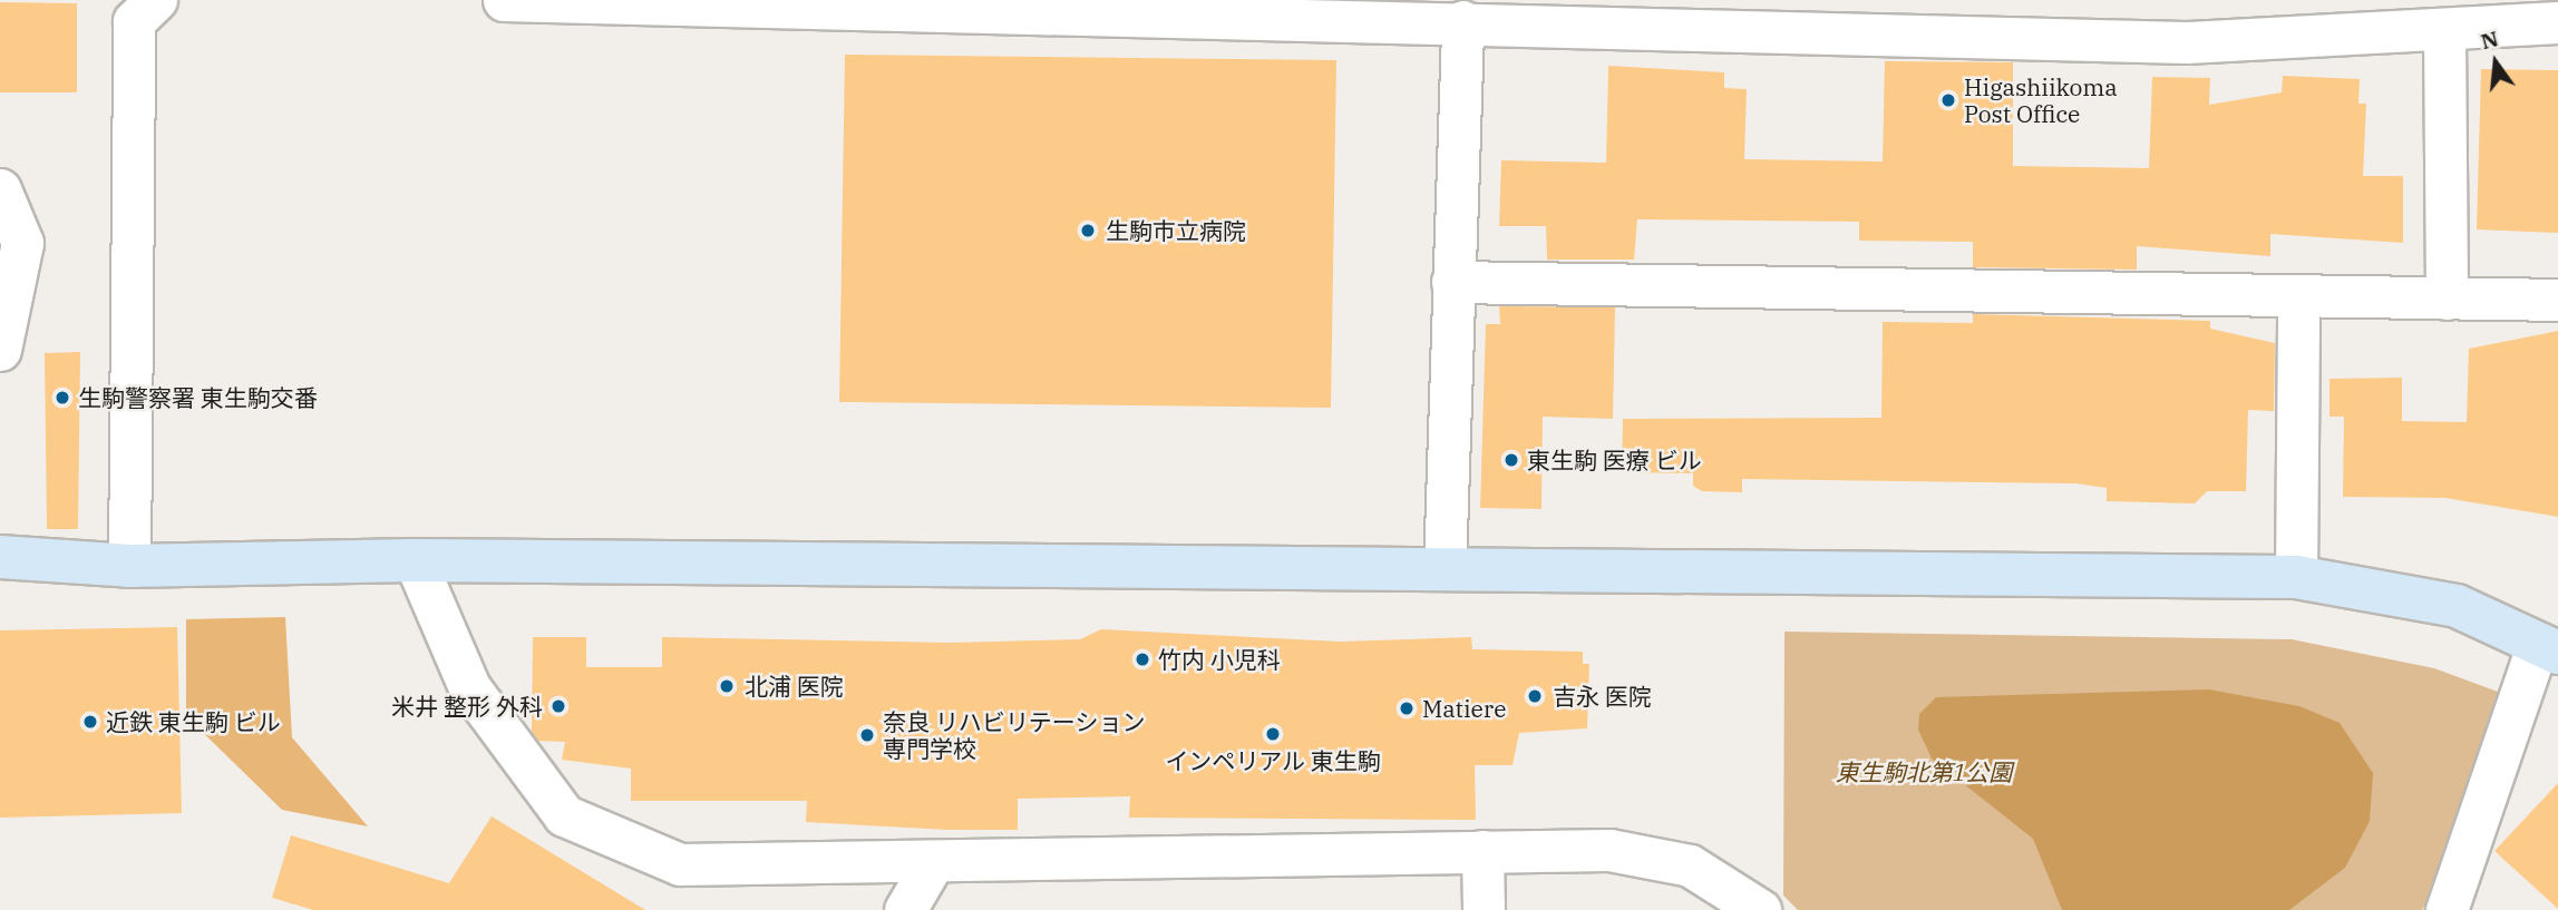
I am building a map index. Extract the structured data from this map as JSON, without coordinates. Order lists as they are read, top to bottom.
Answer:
{
  "parks": ["東生駒北第1公園"],
  "places": [
    "Higashiikoma Post Office",
    "生駒市立病院",
    "生駒警察署 東生駒交番",
    "東生駒 医療 ビル",
    "竹内 小児科",
    "北浦 医院",
    "吉永 医院",
    "米井 整形 外科",
    "Matiere",
    "近鉄 東生駒 ビル",
    "インペリアル 東生駒",
    "奈良 リハビリテーション 専門学校"
  ],
  "north": "top"
}
